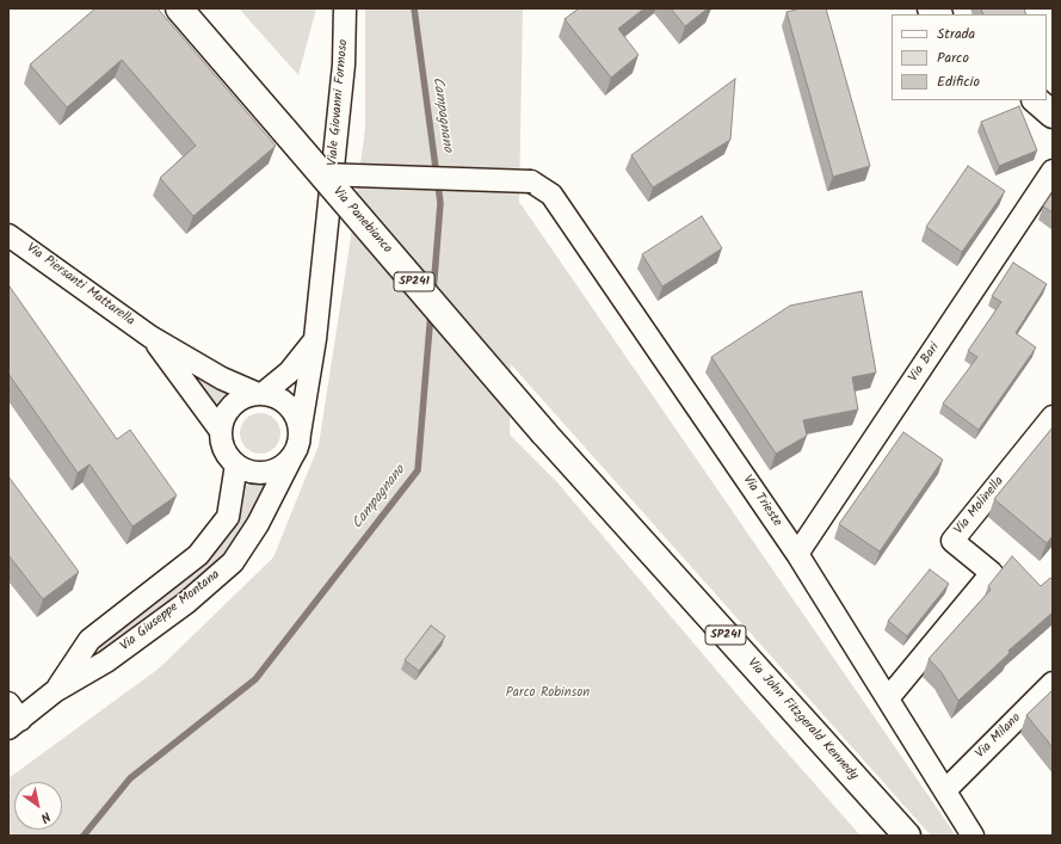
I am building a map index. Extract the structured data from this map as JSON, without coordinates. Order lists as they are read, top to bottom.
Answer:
{
  "streets": {
    "main road": ["Via Panebianco", "SP241", "Via John Fitzgerald Kennedy"],
    "street": [
      "Viale Giovanni Formoso",
      "Via Piersanti Mattarella",
      "Via Bari",
      "Via Trieste",
      "Via Molinella",
      "Via Giuseppe Montana",
      "Via Milano"
    ]
  },
  "crossings": [
    ["Viale Giovanni Formoso", "Via Piersanti Mattarella"],
    ["Viale Giovanni Formoso", "Via Giuseppe Montana"],
    ["Via Panebianco", "Via Trieste"],
    ["Via Panebianco", "Via John Fitzgerald Kennedy"],
    ["Via Piersanti Mattarella", "Via Giuseppe Montana"],
    ["Via Bari", "Via Trieste"],
    ["Via Trieste", "Via Molinella"],
    ["Via Trieste", "Via Milano"]
  ],
  "water": ["Campagnano"],
  "parks": ["Parco Robinson"],
  "legend": ["Strada", "Parco", "Edificio"],
  "north": "bottom right"
}
